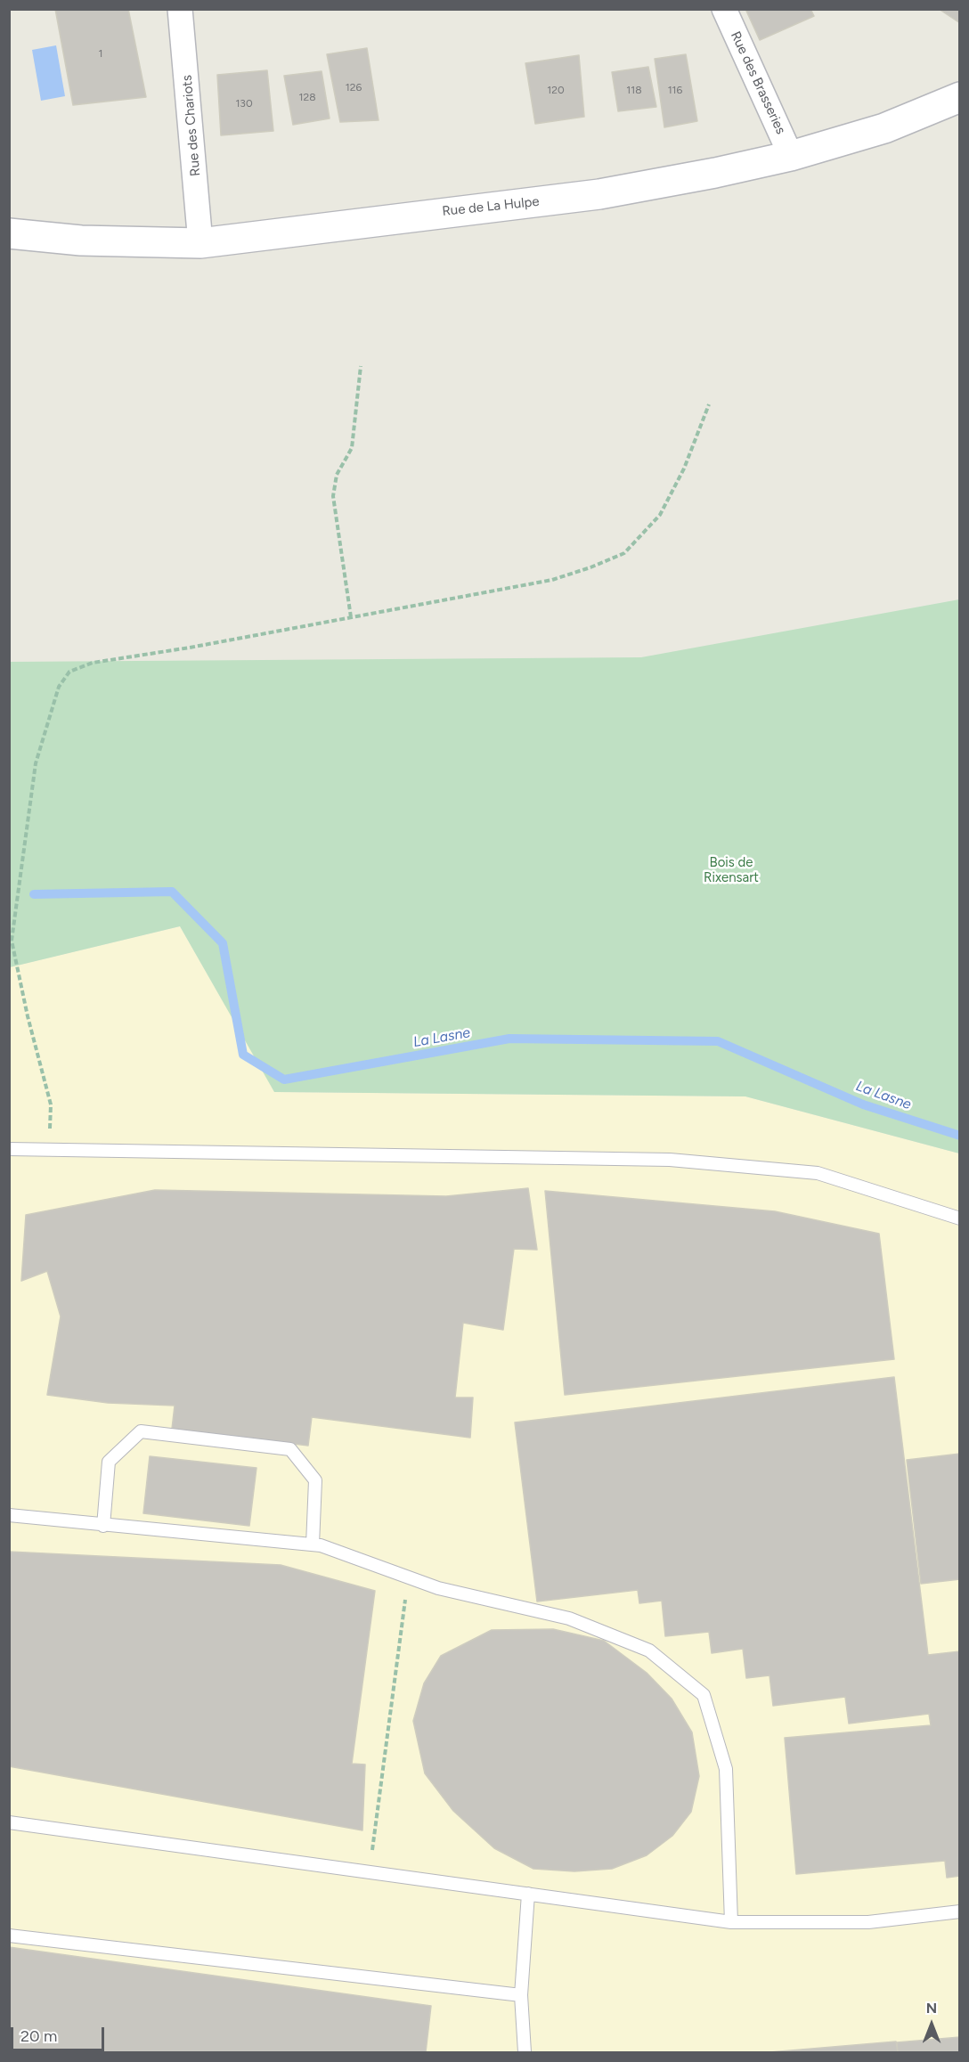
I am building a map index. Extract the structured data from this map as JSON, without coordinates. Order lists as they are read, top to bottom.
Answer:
{
  "streets": {
    "street": ["Rue des Brasseries", "Rue des Chariots", "Rue de La Hulpe"]
  },
  "crossings": [
    ["Rue des Brasseries", "Rue de La Hulpe"],
    ["Rue des Chariots", "Rue de La Hulpe"]
  ],
  "water": ["La Lasne"],
  "parks": ["Bois de Rixensart"],
  "house_numbers": [
    "1",
    "126",
    "120",
    "118",
    "116",
    "128",
    "130"
  ],
  "scale_bar": "20 m",
  "north": "top"
}
